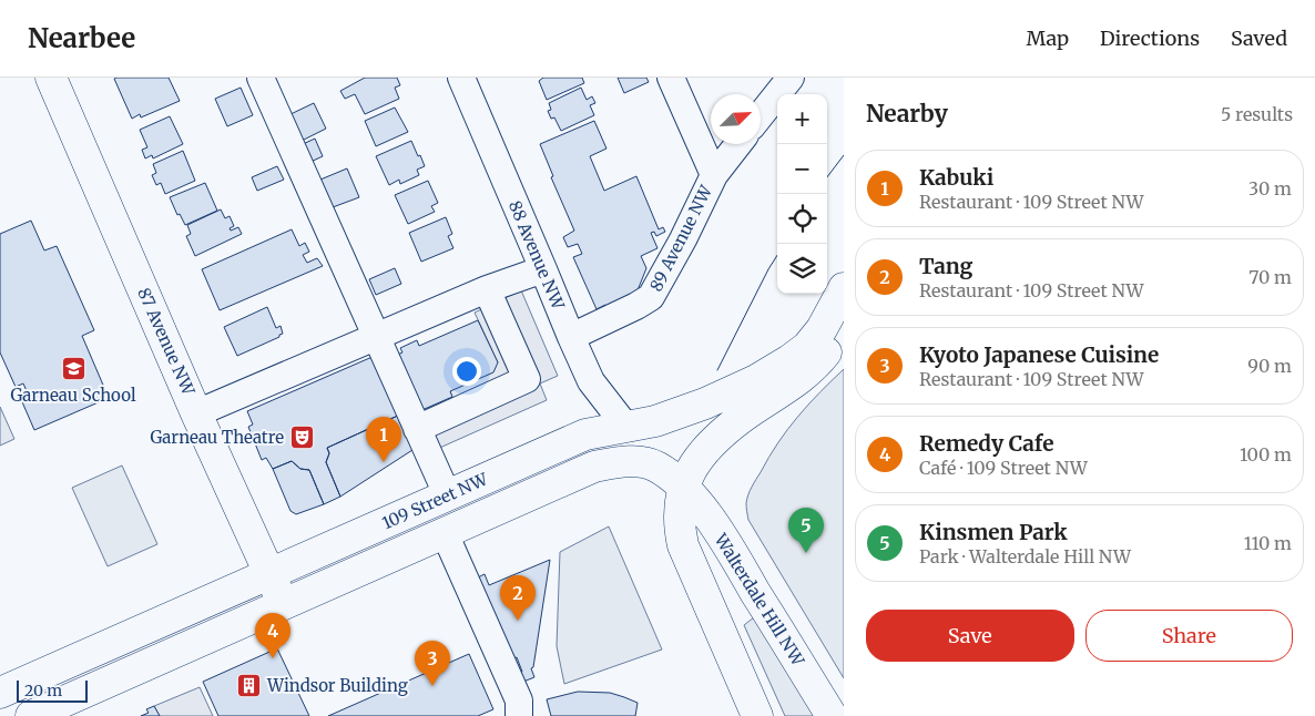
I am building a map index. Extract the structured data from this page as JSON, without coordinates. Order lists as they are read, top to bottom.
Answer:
{
  "streets": {
    "main road": ["87 Avenue NW", "109 Street NW", "Walterdale Hill NW"],
    "street": ["89 Avenue NW", "88 Avenue NW"]
  },
  "crossings": [
    ["89 Avenue NW", "88 Avenue NW"],
    ["88 Avenue NW", "109 Street NW"],
    ["87 Avenue NW", "109 Street NW"],
    ["109 Street NW", "Walterdale Hill NW"]
  ],
  "places": {
    "school or university": ["Garneau School"],
    "theatre": ["Garneau Theatre"],
    "building": ["Windsor Building"]
  },
  "scale_bar": "20 m",
  "north": "top right",
  "page": {
    "header": "Nearbee",
    "nav": ["Map", "Directions", "Saved"],
    "heading": ["Nearby", "5 results"],
    "map_buttons": ["+", "−"],
    "list": [
      {
        "mark": "1",
        "name": "Kabuki",
        "note": "Restaurant · 109 Street NW",
        "value": "30 m"
      },
      {
        "mark": "2",
        "name": "Tang",
        "note": "Restaurant · 109 Street NW",
        "value": "70 m"
      },
      {
        "mark": "3",
        "name": "Kyoto Japanese Cuisine",
        "note": "Restaurant · 109 Street NW",
        "value": "90 m"
      },
      {
        "mark": "4",
        "name": "Remedy Cafe",
        "note": "Café · 109 Street NW",
        "value": "100 m"
      },
      {
        "mark": "5",
        "name": "Kinsmen Park",
        "note": "Park · Walterdale Hill NW",
        "value": "110 m"
      }
    ],
    "pins": [
      "1",
      "5",
      "2",
      "4",
      "3"
    ],
    "buttons": ["Save", "Share"],
    "scale": "20 m"
  }
}
